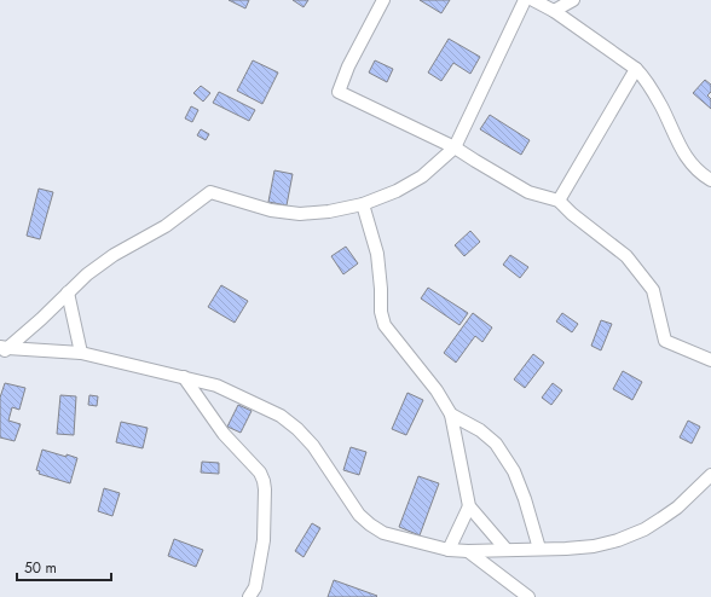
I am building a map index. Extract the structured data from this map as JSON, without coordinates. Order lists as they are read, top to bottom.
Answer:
{
  "scale_bar": "50 m"
}
